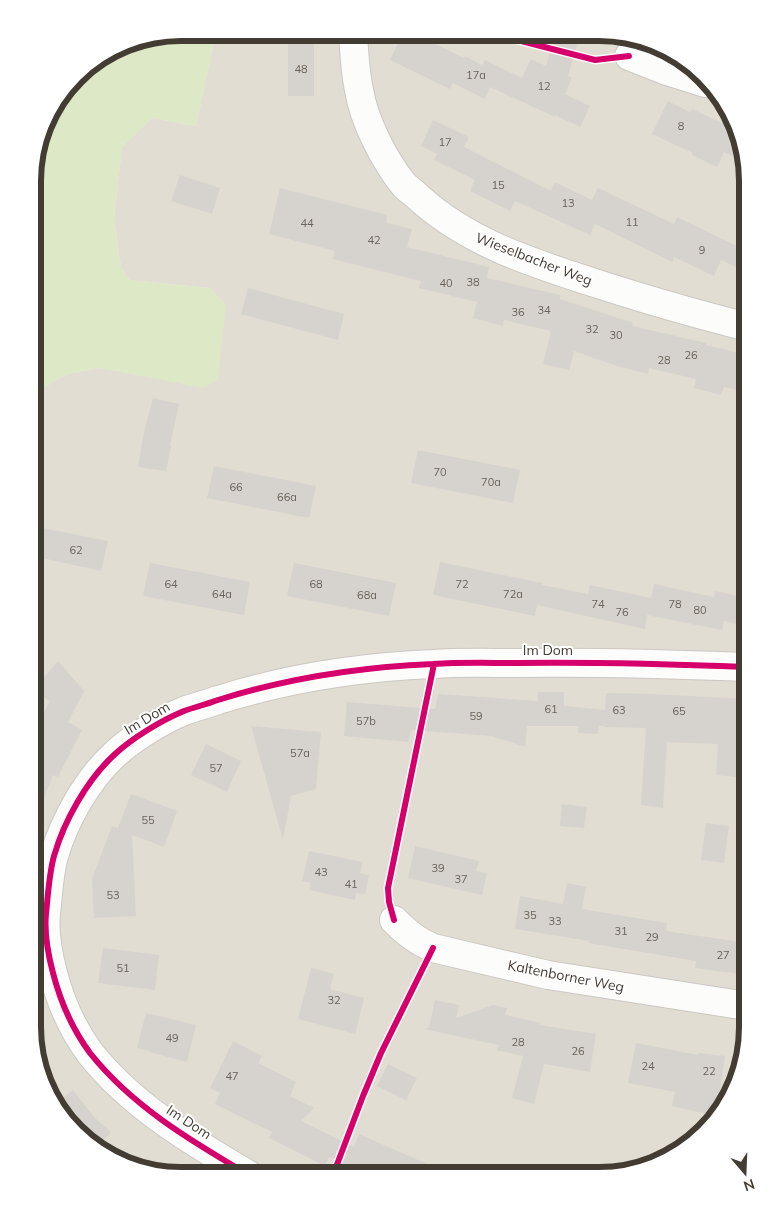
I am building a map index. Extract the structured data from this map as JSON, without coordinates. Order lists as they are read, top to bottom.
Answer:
{
  "streets": {
    "street": ["Wieselbacher Weg", "Im Dom", "Kaltenborner Weg"]
  },
  "house_numbers": [
    "48",
    "17a",
    "12",
    "8",
    "17",
    "15",
    "13",
    "11",
    "44",
    "42",
    "9",
    "38",
    "40",
    "34",
    "36",
    "32",
    "30",
    "26",
    "28",
    "70",
    "70a",
    "66",
    "66a",
    "62",
    "64",
    "68",
    "72",
    "64a",
    "72a",
    "68a",
    "74",
    "78",
    "80",
    "76",
    "61",
    "63",
    "65",
    "59",
    "57b",
    "57a",
    "57",
    "55",
    "39",
    "43",
    "37",
    "41",
    "53",
    "35",
    "33",
    "31",
    "29",
    "27",
    "51",
    "32",
    "49",
    "28",
    "26",
    "24",
    "22",
    "47"
  ],
  "north": "bottom"
}
